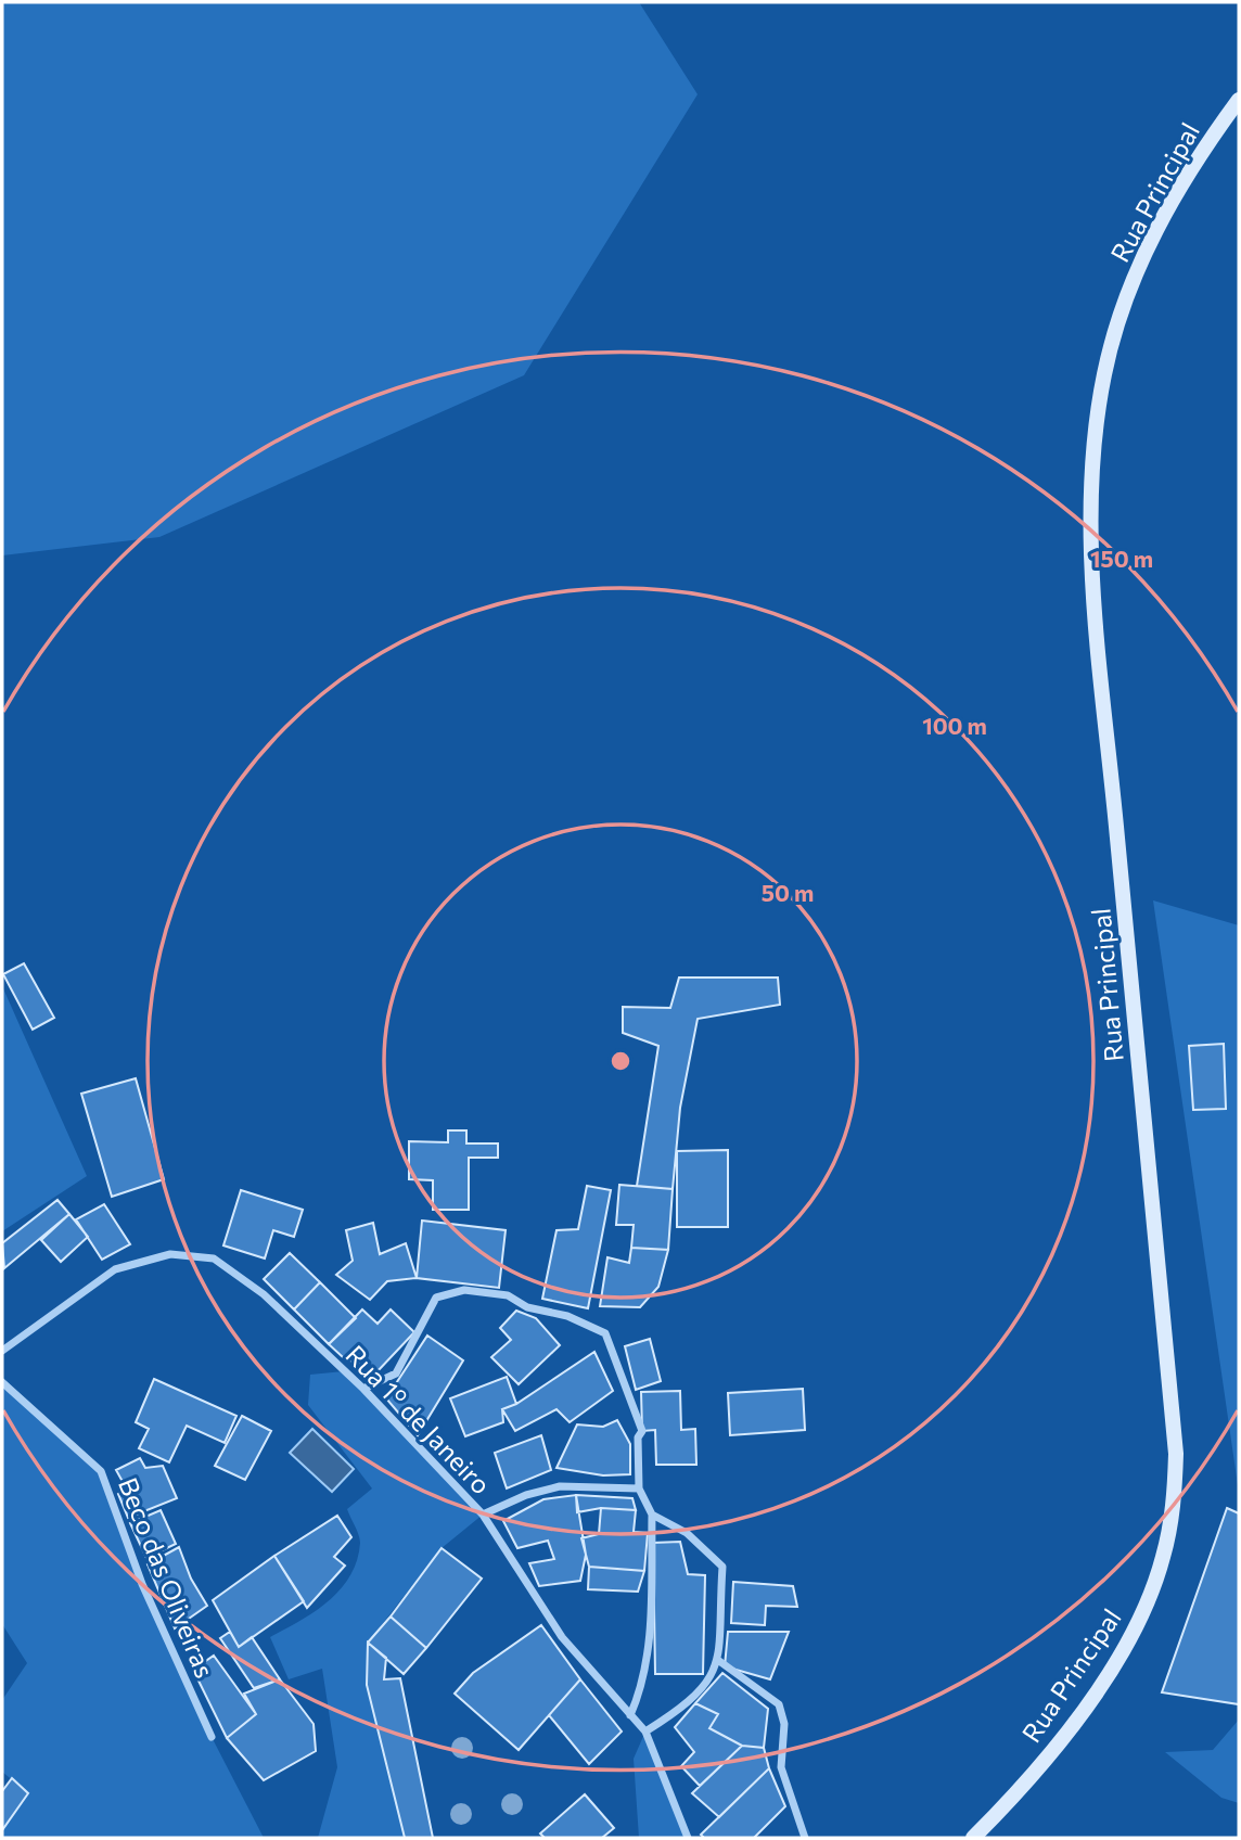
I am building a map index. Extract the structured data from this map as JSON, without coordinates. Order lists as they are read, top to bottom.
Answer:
{
  "streets": {
    "street": ["Rua Principal", "Rua 1º de Janeiro", "Beco das Oliveiras"]
  },
  "rings": ["150 m", "100 m", "50 m"]
}
